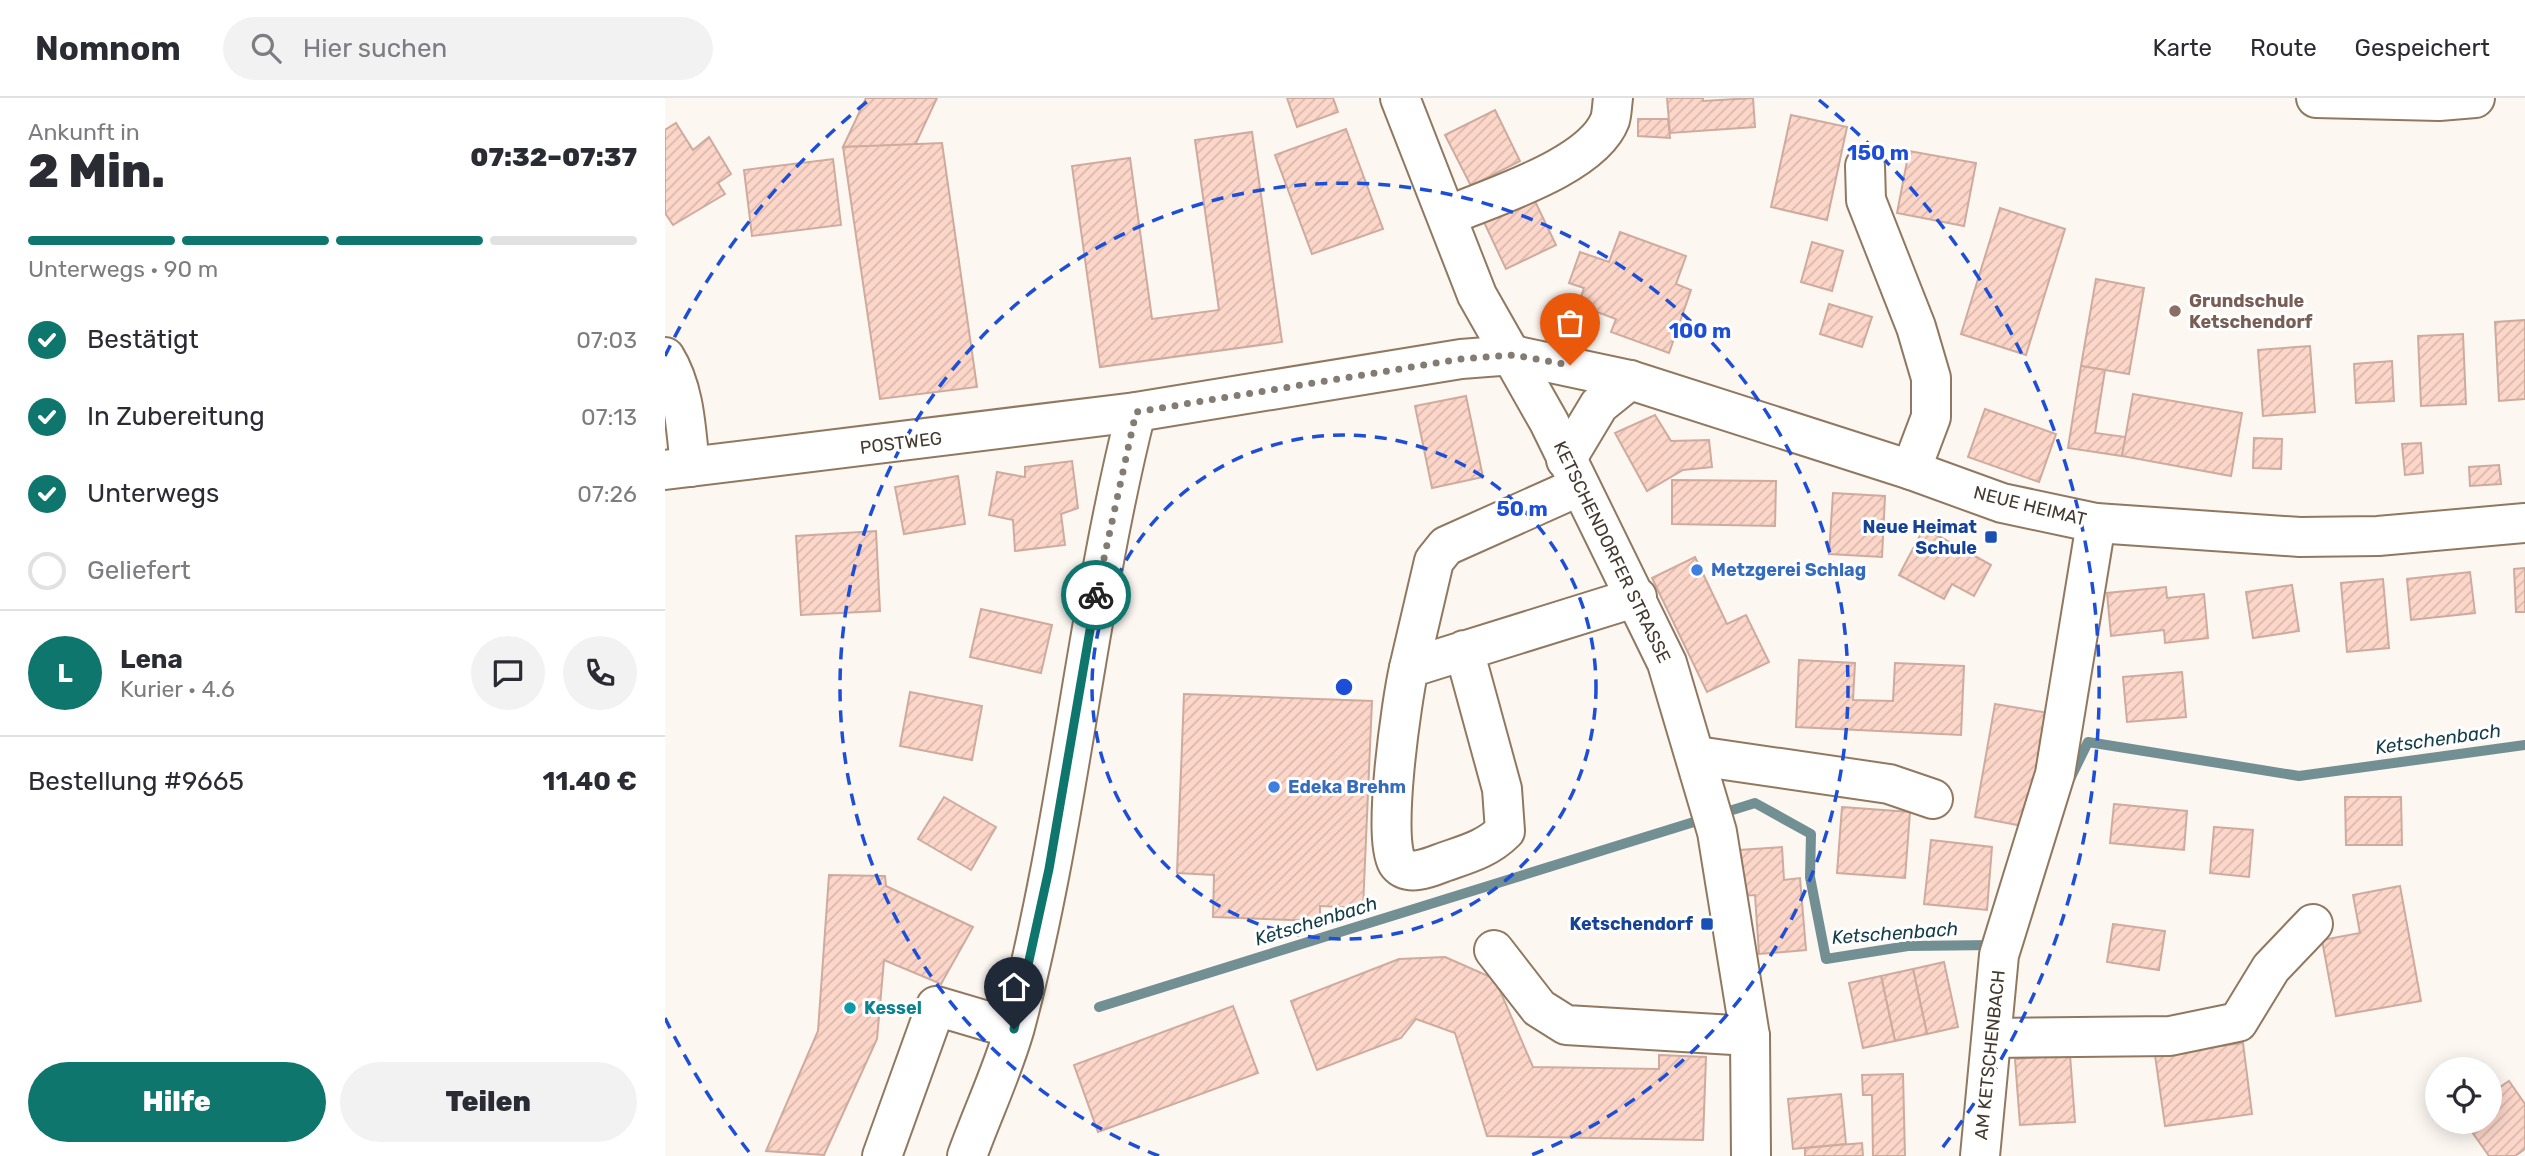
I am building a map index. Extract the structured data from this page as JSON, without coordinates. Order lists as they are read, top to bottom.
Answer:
{
  "streets": {
    "street": [
      "POSTWEG",
      "NEUE HEIMAT",
      "KETSCHENDORFER STRASSE",
      "AM KETSCHENBACH"
    ]
  },
  "crossings": [
    ["POSTWEG", "NEUE HEIMAT"],
    ["POSTWEG", "KETSCHENDORFER STRASSE"],
    ["NEUE HEIMAT", "KETSCHENDORFER STRASSE"],
    ["NEUE HEIMAT", "AM KETSCHENBACH"]
  ],
  "water": ["Ketschenbach"],
  "places": {
    "other": [
      "Grundschule Ketschendorf",
      "Metzgerei Schlag",
      "Edeka Brehm",
      "Kessel"
    ],
    "transit": ["Neue Heimat Schule", "Ketschendorf"]
  },
  "page": {
    "header": "Nomnom",
    "search": "Hier suchen",
    "nav": ["Karte", "Route", "Gespeichert"],
    "heading": ["2 Min.", "Ankunft in", "07:32–07:37"],
    "panel": [
      "Lena",
      "Kurier · 4.6",
      "Bestellung #9665",
      "11.40 €"
    ],
    "bar": "Unterwegs · 90 m",
    "list": [
      ["Bestätigt", "07:03"],
      ["In Zubereitung", "07:13"],
      ["Unterwegs", "07:26"],
      "Geliefert"
    ],
    "round": "L",
    "buttons": ["Hilfe", "Teilen"]
  },
  "rings": ["150 m", "100 m", "50 m"]
}
